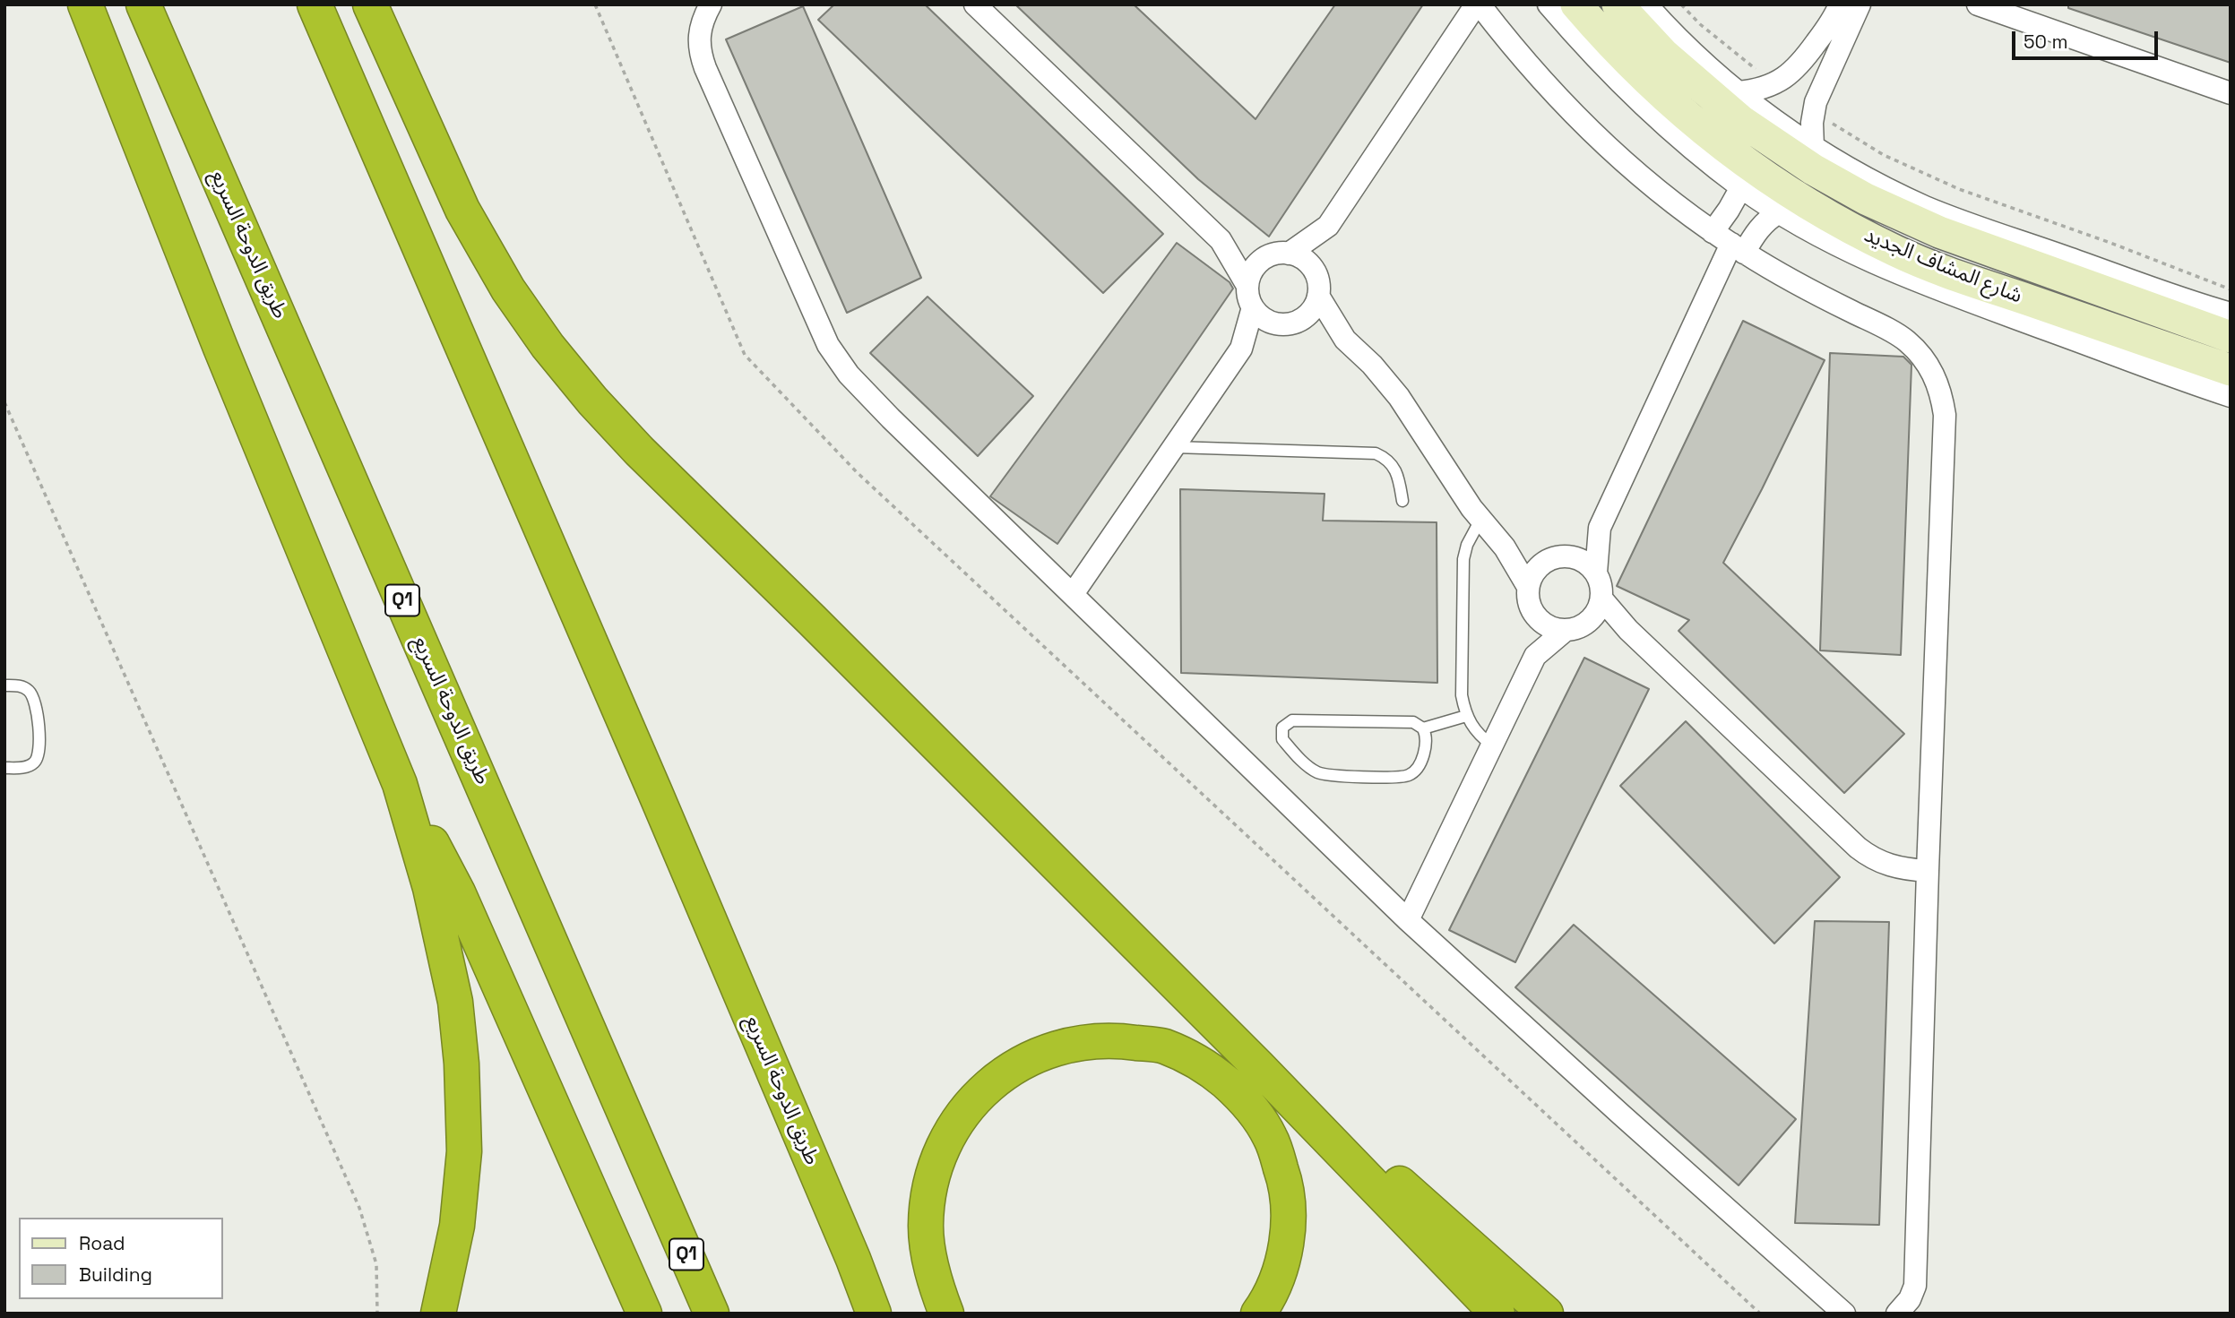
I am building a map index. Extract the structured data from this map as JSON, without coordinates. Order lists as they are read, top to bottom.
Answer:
{
  "streets": {
    "highway": ["طريق الدوحة السريع", "Q1"],
    "street": ["شارع المشاف الجديد"]
  },
  "legend": ["Road", "Building"],
  "scale_bar": "50 m"
}
